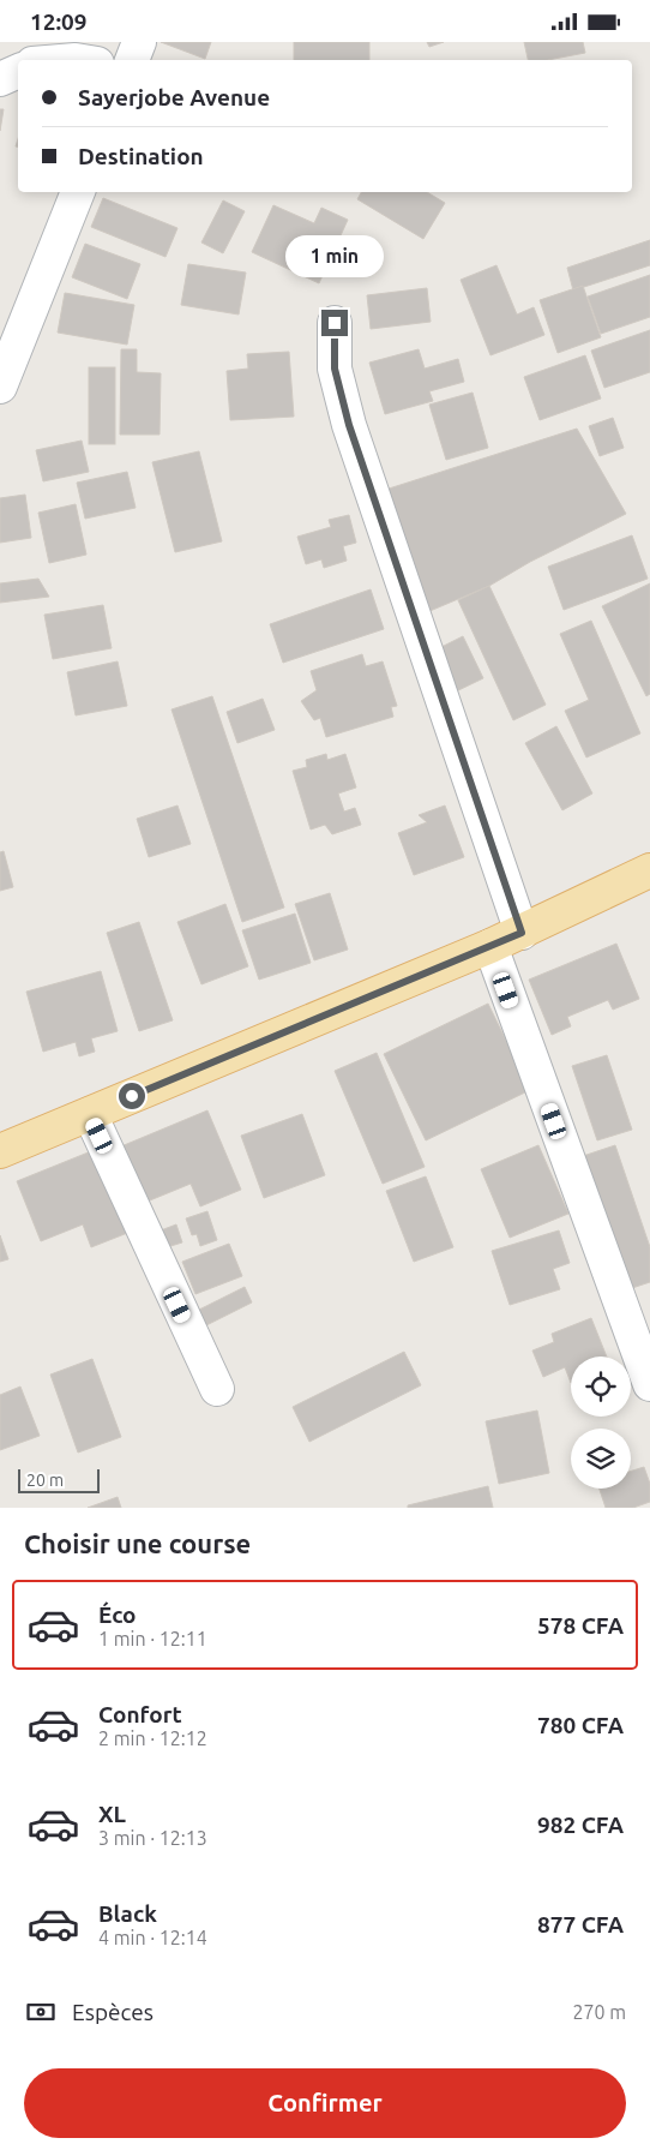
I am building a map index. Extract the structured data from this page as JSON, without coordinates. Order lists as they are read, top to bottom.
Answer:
{
  "scale_bar": "20 m",
  "page": {
    "status": "12:09",
    "banner": ["Sayerjobe Avenue", "Destination"],
    "bubble": "1 min",
    "scale": "20 m",
    "heading": "Choisir une course",
    "list": [
      {
        "name": "Éco",
        "note": "1 min · 12:11",
        "value": "578 CFA"
      },
      {
        "name": "Confort",
        "note": "2 min · 12:12",
        "value": "780 CFA"
      },
      {
        "name": "XL",
        "note": "3 min · 12:13",
        "value": "982 CFA"
      },
      {
        "name": "Black",
        "note": "4 min · 12:14",
        "value": "877 CFA"
      }
    ],
    "pay": ["Espèces", "270 m"],
    "buttons": "Confirmer"
  }
}
